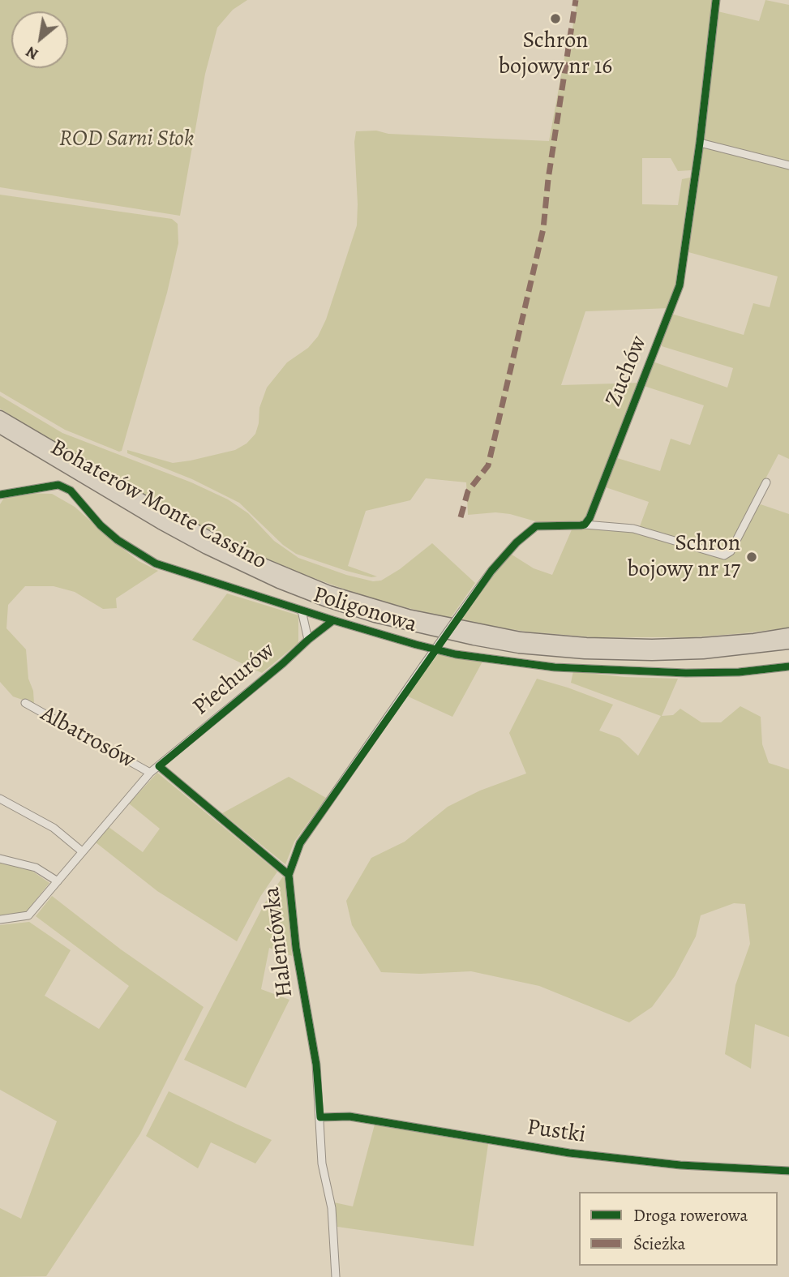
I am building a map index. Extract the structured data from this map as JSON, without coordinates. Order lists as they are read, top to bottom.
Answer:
{
  "streets": {
    "highway": ["Bohaterów Monte Cassino"],
    "street": [
      "Zuchów",
      "Poligonowa",
      "Piechurów",
      "Albatrosów",
      "Halentówka",
      "Pustki"
    ]
  },
  "crossings": [
    ["Zuchów", "Halentówka"],
    ["Poligonowa", "Piechurów"],
    ["Piechurów", "Albatrosów"],
    ["Halentówka", "Pustki"]
  ],
  "parks": ["ROD Sarni Stok"],
  "places": ["Schron bojowy nr 16", "Schron bojowy nr 17"],
  "legend": ["Droga rowerowa", "Ścieżka"],
  "north": "bottom left"
}
